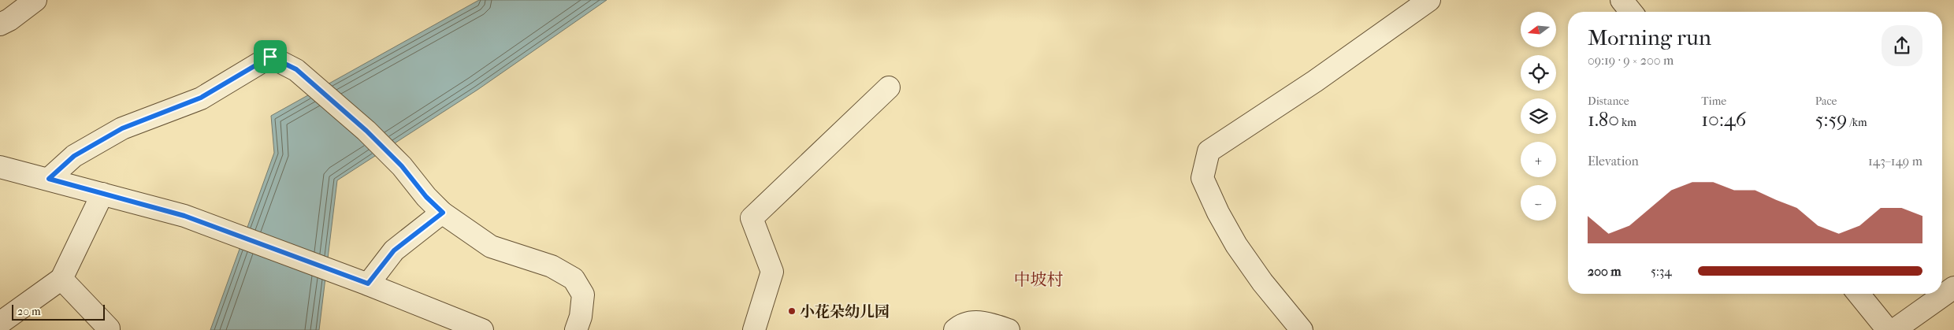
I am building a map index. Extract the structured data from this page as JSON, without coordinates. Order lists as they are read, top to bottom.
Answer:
{
  "districts": ["中坡村"],
  "places": ["小花朵幼儿园"],
  "scale_bar": "20 m",
  "north": "left",
  "page": {
    "map_buttons": ["+", "−"],
    "heading": ["Morning run", "09:19 · 9 × 200 m"],
    "stats": [
      ["Distance", "1.80 km"],
      ["Time", "10:46"],
      ["Pace", "5:59 /km"]
    ],
    "chart": ["Elevation", "143–149 m"],
    "list": [
      {
        "name": "200 m",
        "note": "5:34"
      }
    ],
    "scale": "20 m"
  }
}
